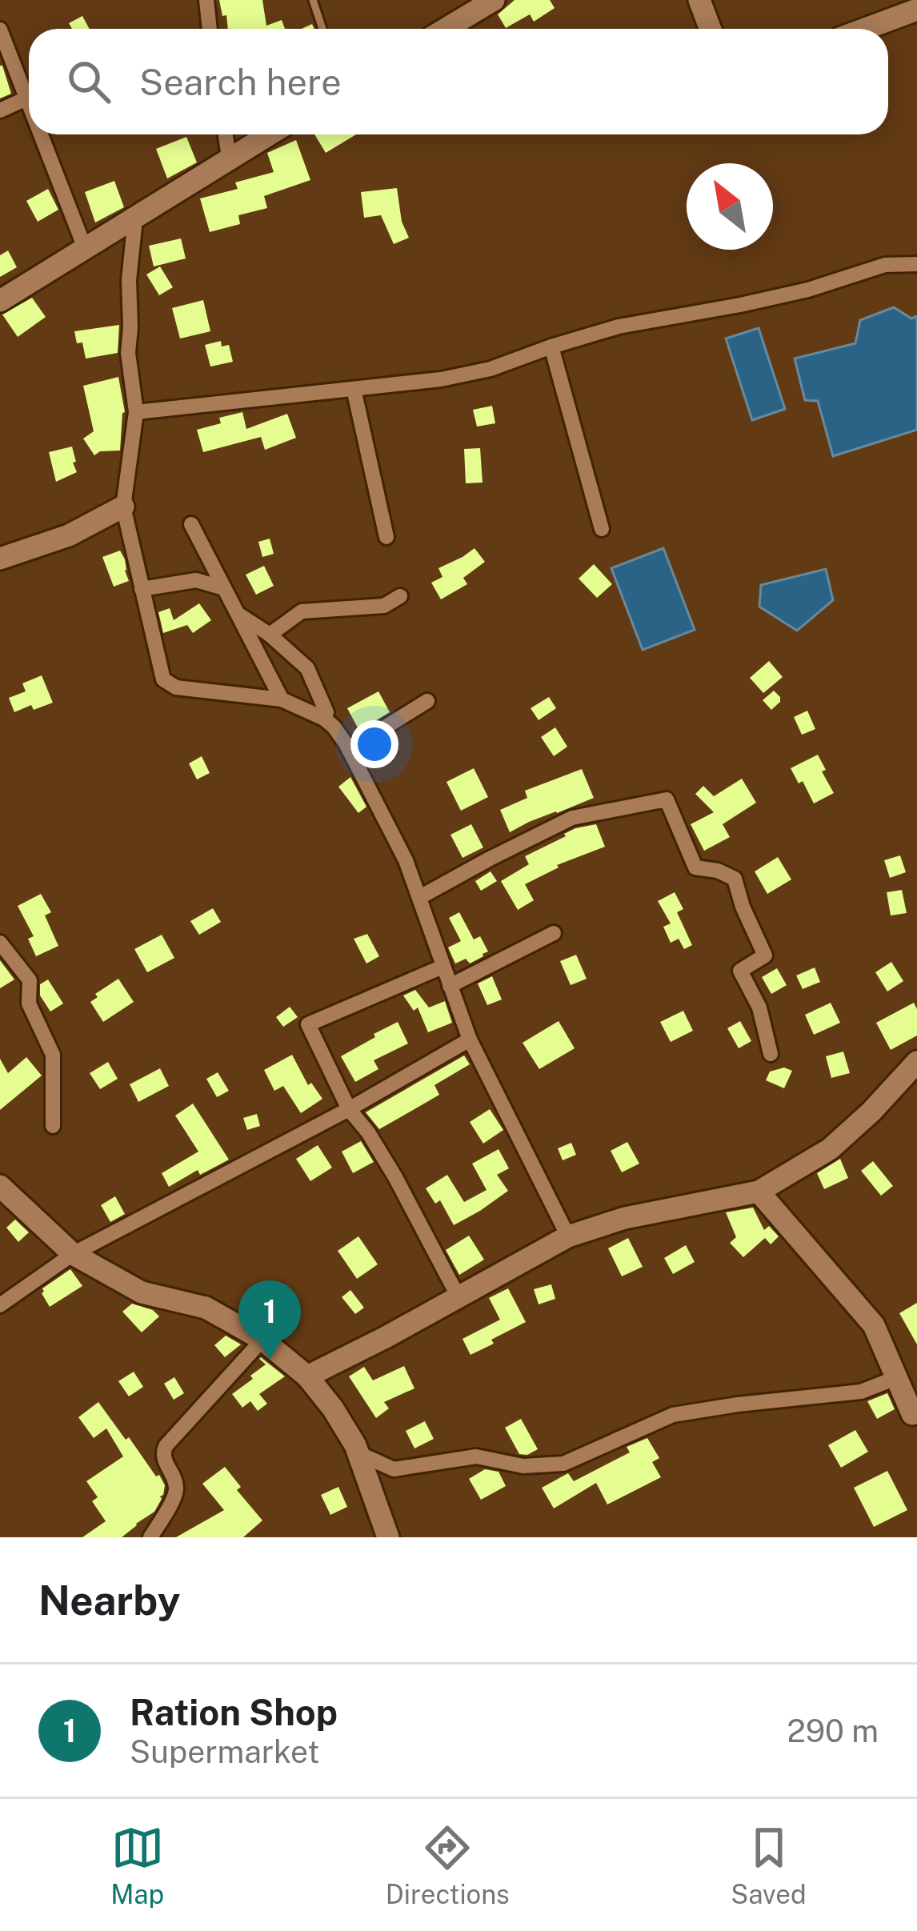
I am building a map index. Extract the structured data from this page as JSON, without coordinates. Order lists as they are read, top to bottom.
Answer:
{
  "north": "top left",
  "page": {
    "search": "Search here",
    "pins": "1",
    "heading": "Nearby",
    "list": [
      {
        "mark": "1",
        "name": "Ration Shop",
        "note": "Supermarket",
        "value": "290 m"
      }
    ],
    "nav": ["Map", "Directions", "Saved"]
  }
}
